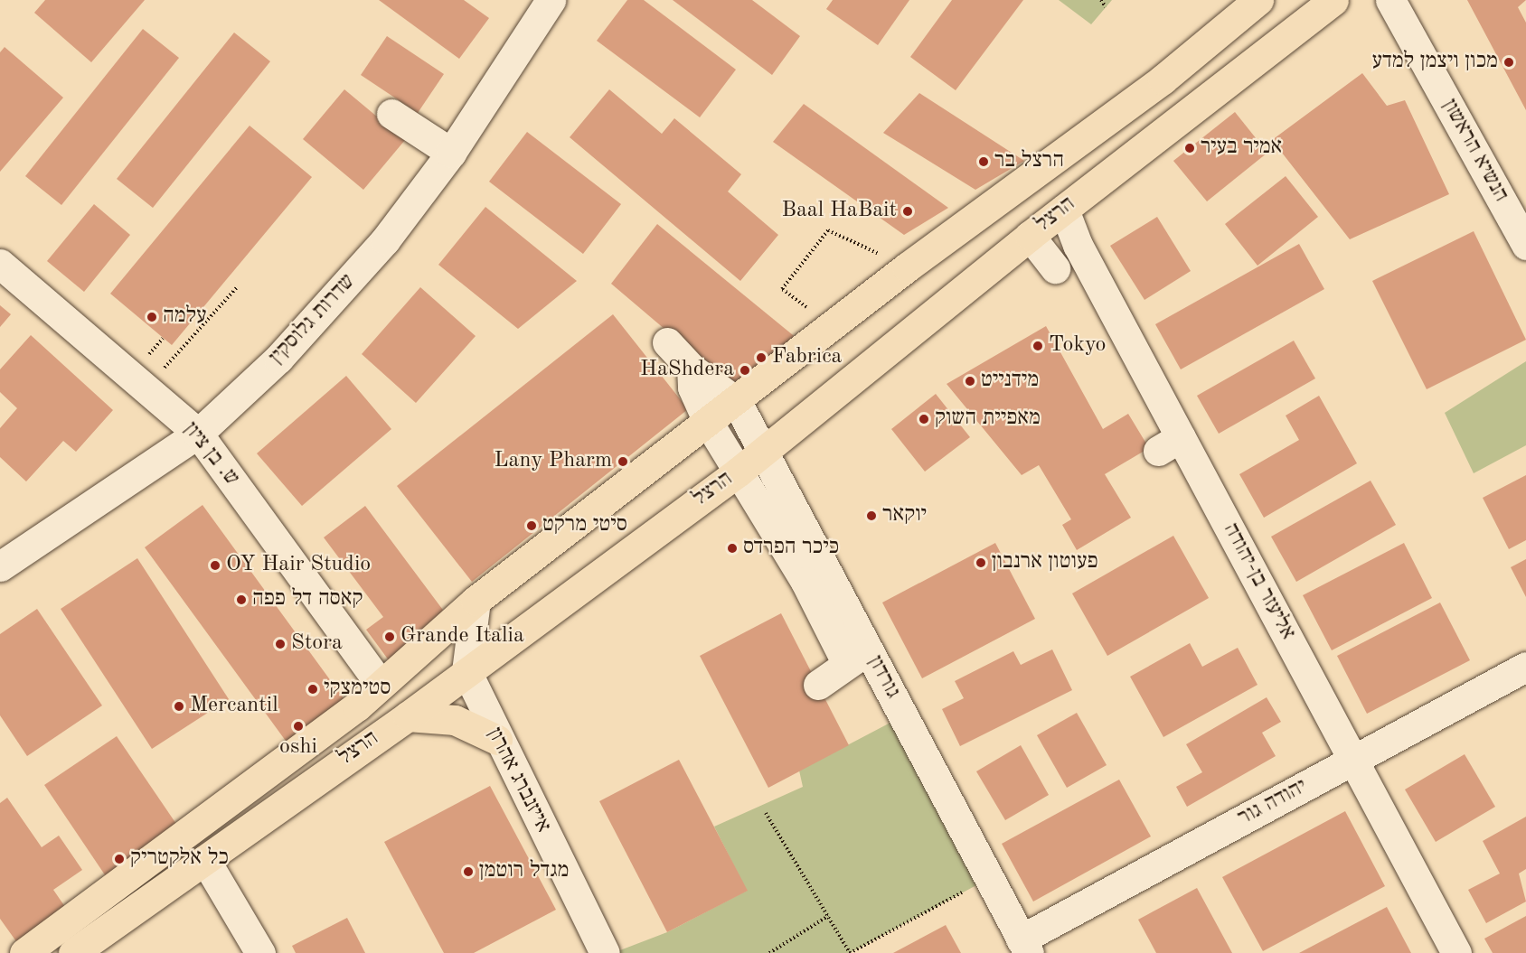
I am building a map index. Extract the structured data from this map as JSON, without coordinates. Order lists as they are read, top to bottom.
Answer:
{
  "streets": {
    "main road": ["הרצל"],
    "street": [
      "הנשיא הראשון",
      "שדרות גלוסקין",
      "ש. בן ציון",
      "אליעזר בן-יהודה",
      "גורדון",
      "אייזנברג אהרון",
      "יהודה גור"
    ]
  },
  "crossings": [
    ["הרצל", "ש. בן ציון"],
    ["הרצל", "אליעזר בן-יהודה"],
    ["הרצל", "גורדון"],
    ["הרצל", "אייזנברג אהרון"],
    ["שדרות גלוסקין", "ש. בן ציון"],
    ["אליעזר בן-יהודה", "יהודה גור"],
    ["גורדון", "יהודה גור"]
  ],
  "places": [
    "מכון ויצמן למדע",
    "אמיר בעיר",
    "הרצל בר",
    "Baal HaBait",
    "עלמה",
    "Tokyo",
    "Fabrica",
    "HaShdera",
    "מידנייט",
    "מאפיית השוק",
    "Lany Pharm",
    "יוקאר",
    "סיטי מרקט",
    "כיכר הפרדס",
    "פעוטון ארנבון",
    "OY Hair Studio",
    "קאסה דל פפה",
    "Grande Italia",
    "Stora",
    "סטימצקי",
    "Mercantil",
    "oshi",
    "כל אלקטריק",
    "מגדל רוטמן"
  ]
}
